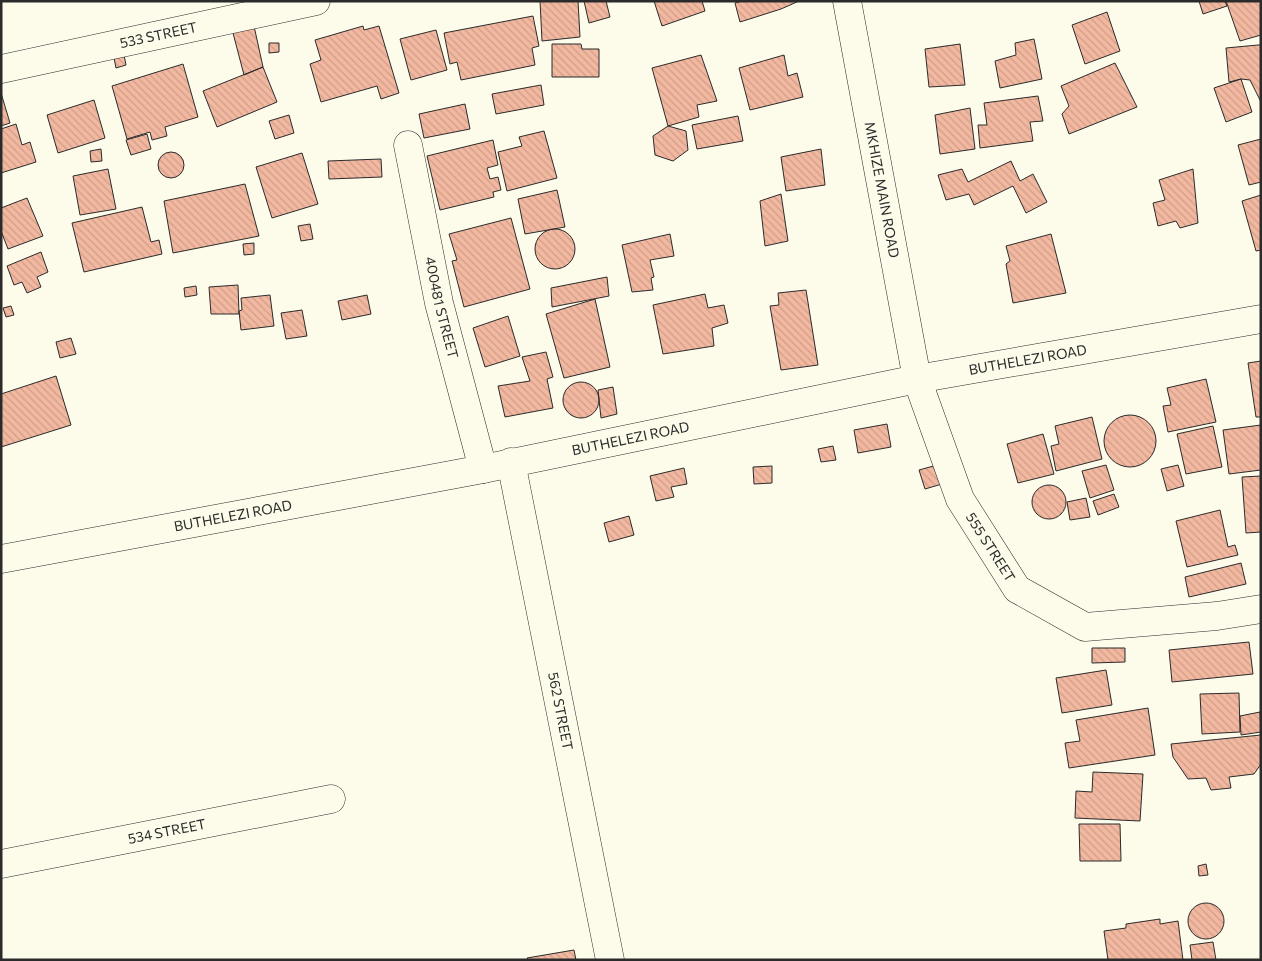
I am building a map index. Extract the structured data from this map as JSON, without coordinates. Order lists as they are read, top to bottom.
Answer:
{
  "streets": {
    "street": [
      "533 STREET",
      "MKHIZE MAIN ROAD",
      "400481 STREET",
      "BUTHELEZI ROAD",
      "555 STREET",
      "562 STREET",
      "534 STREET"
    ]
  },
  "crossings": [
    ["MKHIZE MAIN ROAD", "BUTHELEZI ROAD"],
    ["MKHIZE MAIN ROAD", "555 STREET"],
    ["400481 STREET", "BUTHELEZI ROAD"],
    ["BUTHELEZI ROAD", "555 STREET"],
    ["BUTHELEZI ROAD", "562 STREET"]
  ]
}
